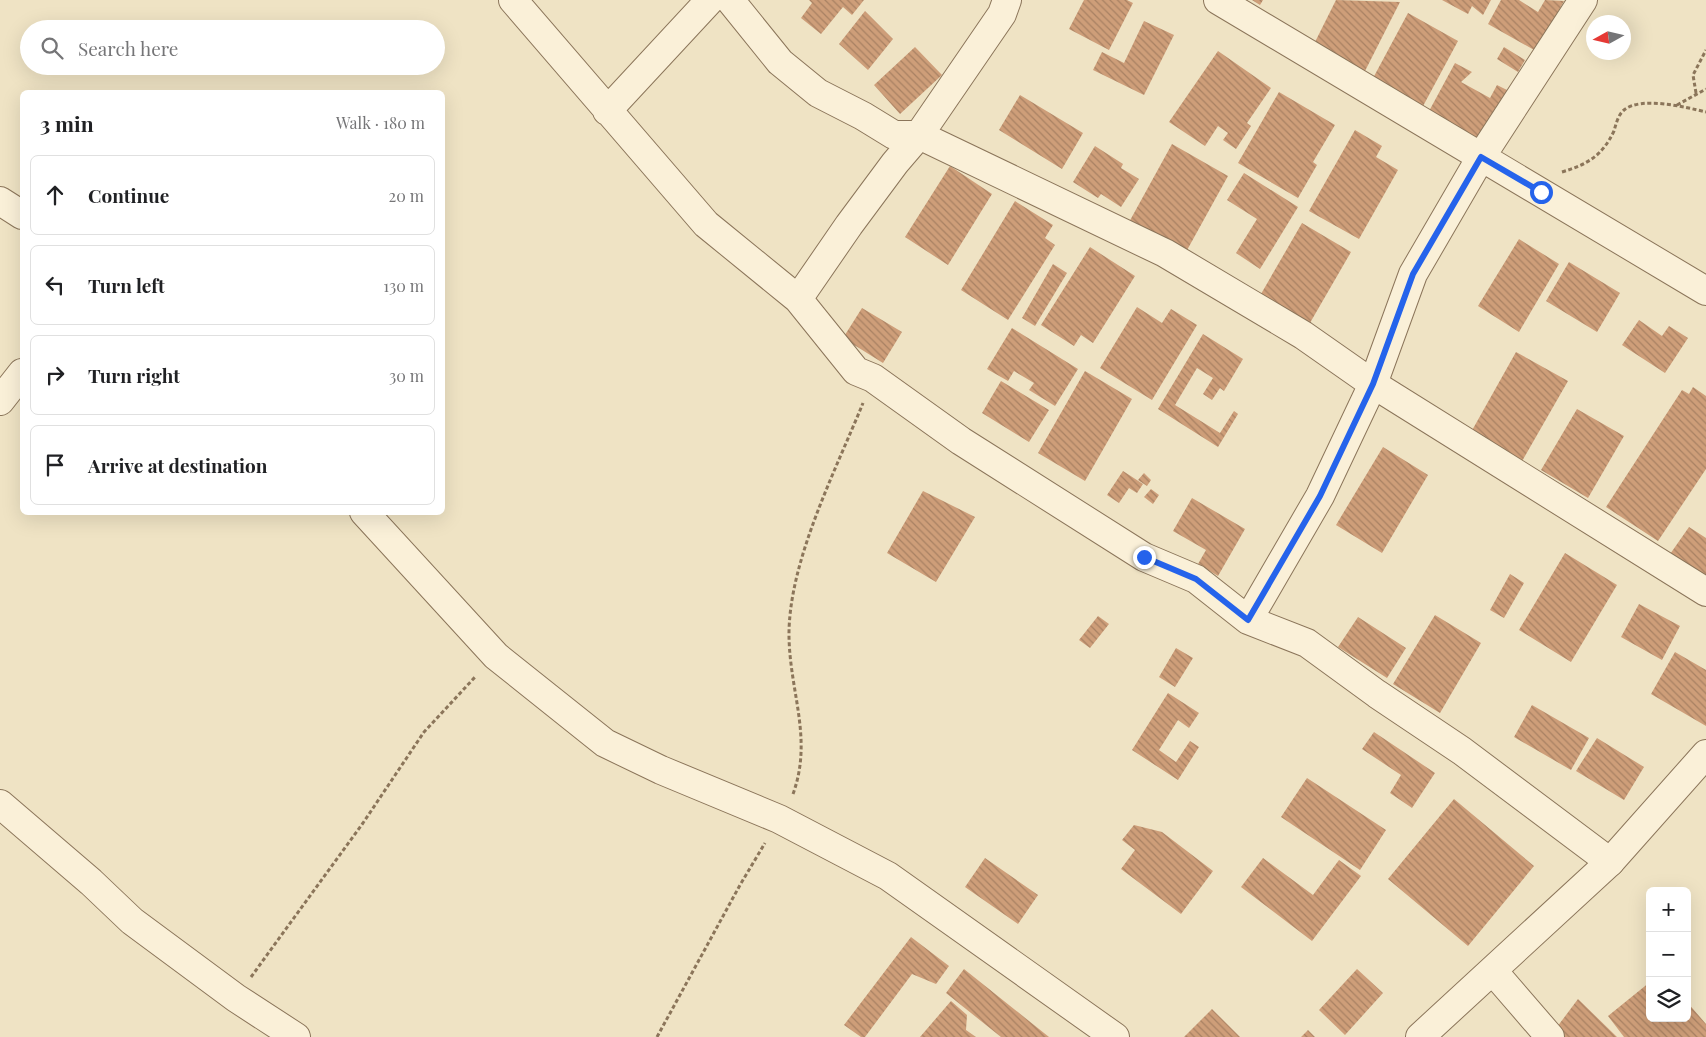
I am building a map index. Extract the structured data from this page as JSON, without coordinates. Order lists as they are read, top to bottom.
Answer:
{
  "north": "left",
  "page": {
    "search": "Search here",
    "heading": ["3 min", "Walk · 180 m"],
    "list": [
      ["Continue", "20 m"],
      ["Turn left", "130 m"],
      ["Turn right", "30 m"],
      "Arrive at destination"
    ],
    "map_buttons": ["+", "−"]
  }
}
